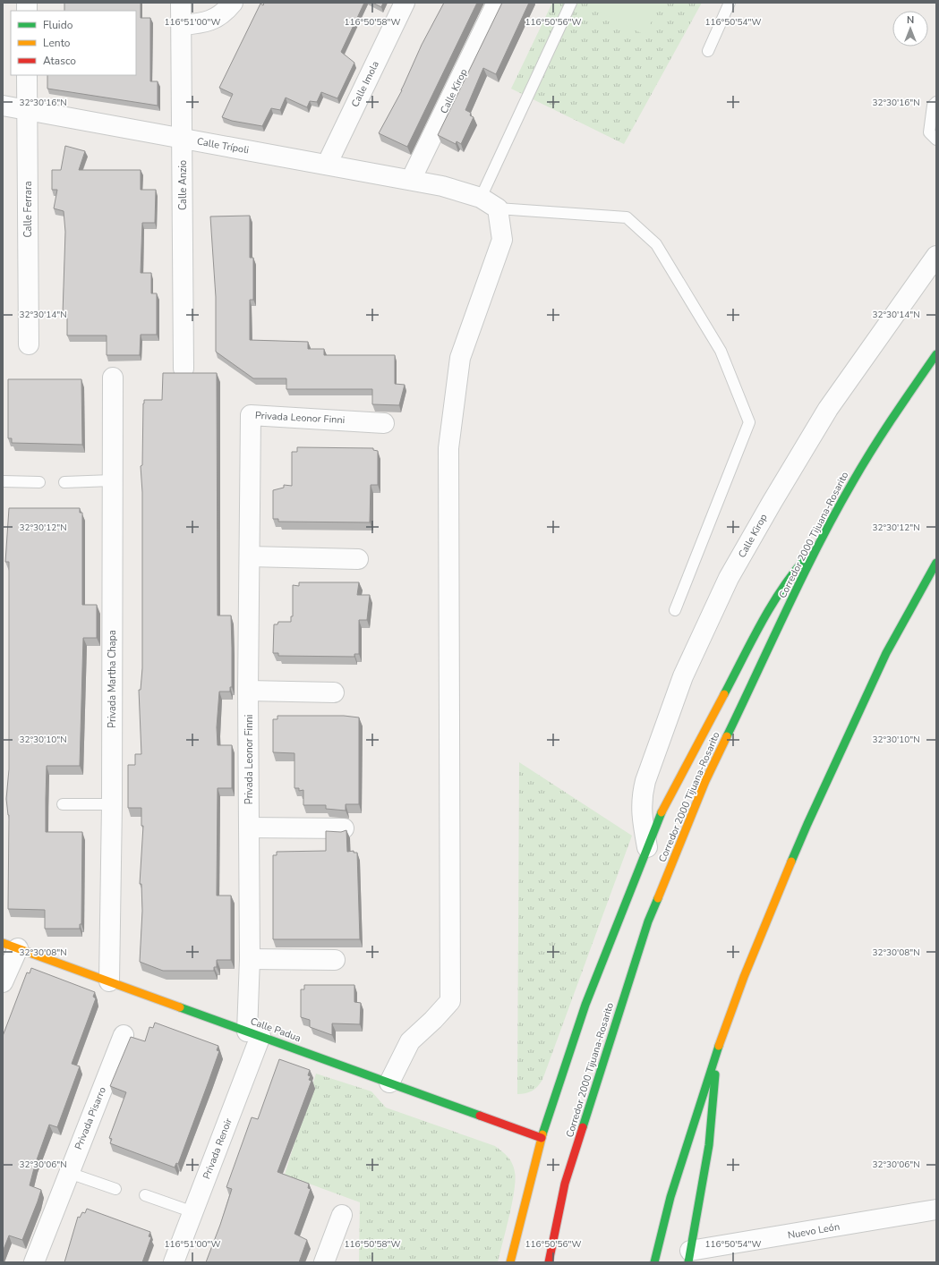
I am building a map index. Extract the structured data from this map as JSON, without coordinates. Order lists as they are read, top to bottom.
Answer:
{
  "streets": {
    "main road": ["Corredor 2000 Tijuana-Rosarito", "Calle Padua"],
    "street": [
      "Calle Imola",
      "Calle Kirop",
      "Calle Trípoli",
      "Calle Anzio",
      "Calle Ferrara",
      "Privada Leonor Finni",
      "Privada Martha Chapa",
      "Privada Pisarro",
      "Privada Renoir",
      "Nuevo León"
    ]
  },
  "crossings": [
    ["Calle Imola", "Calle Trípoli"],
    ["Calle Kirop", "Calle Trípoli"],
    ["Calle Trípoli", "Calle Anzio"],
    ["Calle Trípoli", "Calle Ferrara"],
    ["Privada Leonor Finni", "Calle Padua"],
    ["Privada Leonor Finni", "Privada Renoir"],
    ["Privada Martha Chapa", "Calle Padua"],
    ["Calle Padua", "Privada Renoir"]
  ],
  "legend": ["Fluido", "Lento", "Atasco"],
  "north": "top",
  "coordinates": [
    "116°51'00\"W",
    "116°50'58\"W",
    "116°50'56\"W",
    "116°50'54\"W",
    "32°30'16\"N",
    "32°30'14\"N",
    "32°30'12\"N",
    "32°30'10\"N",
    "32°30'08\"N",
    "32°30'06\"N"
  ]
}
